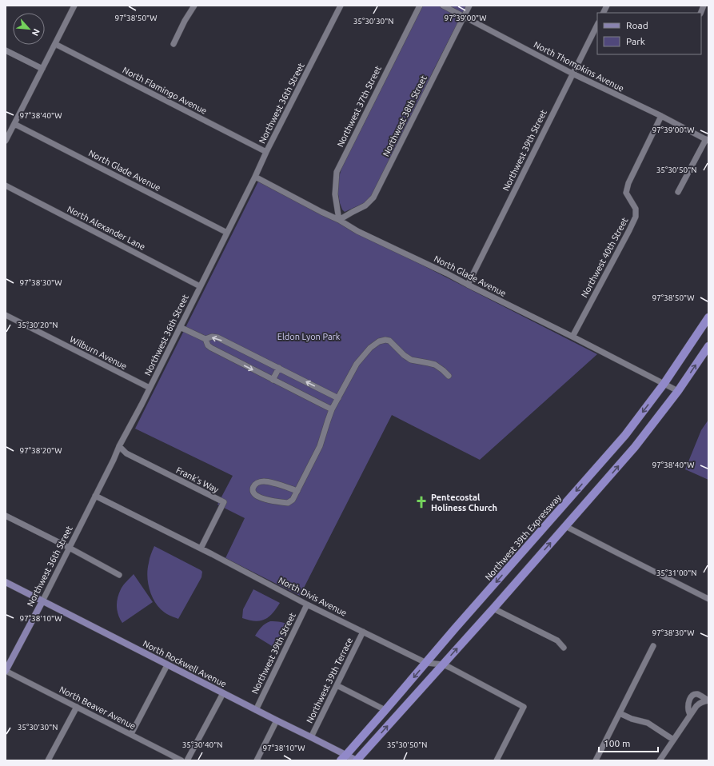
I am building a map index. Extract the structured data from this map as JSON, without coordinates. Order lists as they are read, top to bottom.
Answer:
{
  "streets": {
    "highway": ["Northwest 39th Expressway"],
    "main road": ["Northwest 36th Street", "North Rockwell Avenue"],
    "street": [
      "North Thompkins Avenue",
      "North Flamingo Avenue",
      "Northwest 37th Street",
      "Northwest 38th Street",
      "Northwest 39th Street",
      "North Glade Avenue",
      "North Alexander Lane",
      "Northwest 40th Street",
      "Wilburn Avenue",
      "Frank's Way",
      "North Divis Avenue",
      "Northwest 39th Terrace",
      "North Beaver Avenue"
    ]
  },
  "crossings": [
    ["North Thompkins Avenue", "Northwest 38th Street"],
    ["North Thompkins Avenue", "Northwest 39th Street"],
    ["North Thompkins Avenue", "Northwest 40th Street"],
    ["North Flamingo Avenue", "Northwest 36th Street"],
    ["Northwest 36th Street", "North Glade Avenue"],
    ["Northwest 36th Street", "North Alexander Lane"],
    ["Northwest 36th Street", "Wilburn Avenue"],
    ["Northwest 36th Street", "Frank's Way"],
    ["Northwest 36th Street", "North Divis Avenue"],
    ["Northwest 36th Street", "North Rockwell Avenue"],
    ["Northwest 36th Street", "North Beaver Avenue"],
    ["Northwest 37th Street", "Northwest 38th Street"],
    ["Northwest 37th Street", "North Glade Avenue"],
    ["Northwest 38th Street", "North Glade Avenue"],
    ["Northwest 39th Street", "North Glade Avenue"],
    ["Northwest 39th Street", "North Divis Avenue"],
    ["Northwest 39th Street", "North Rockwell Avenue"],
    ["North Glade Avenue", "Northwest 40th Street"],
    ["North Glade Avenue", "Northwest 39th Expressway"],
    ["Frank's Way", "North Divis Avenue"],
    ["Northwest 39th Expressway", "North Divis Avenue"],
    ["Northwest 39th Expressway", "North Rockwell Avenue"],
    ["North Divis Avenue", "Northwest 39th Terrace"],
    ["North Rockwell Avenue", "Northwest 39th Terrace"]
  ],
  "parks": ["Eldon Lyon Park"],
  "places": {
    "church": ["Pentecostal Holiness Church"]
  },
  "legend": ["Road", "Park"],
  "scale_bar": "100 m",
  "north": "bottom right",
  "coordinates": [
    "97°38'50\"W",
    "97°39'00\"W",
    "35°30'30\"N",
    "97°38'40\"W",
    "35°30'50\"N",
    "97°38'30\"W",
    "35°30'20\"N",
    "97°38'20\"W",
    "35°31'00\"N",
    "97°38'10\"W",
    "35°30'40\"N"
  ]
}
